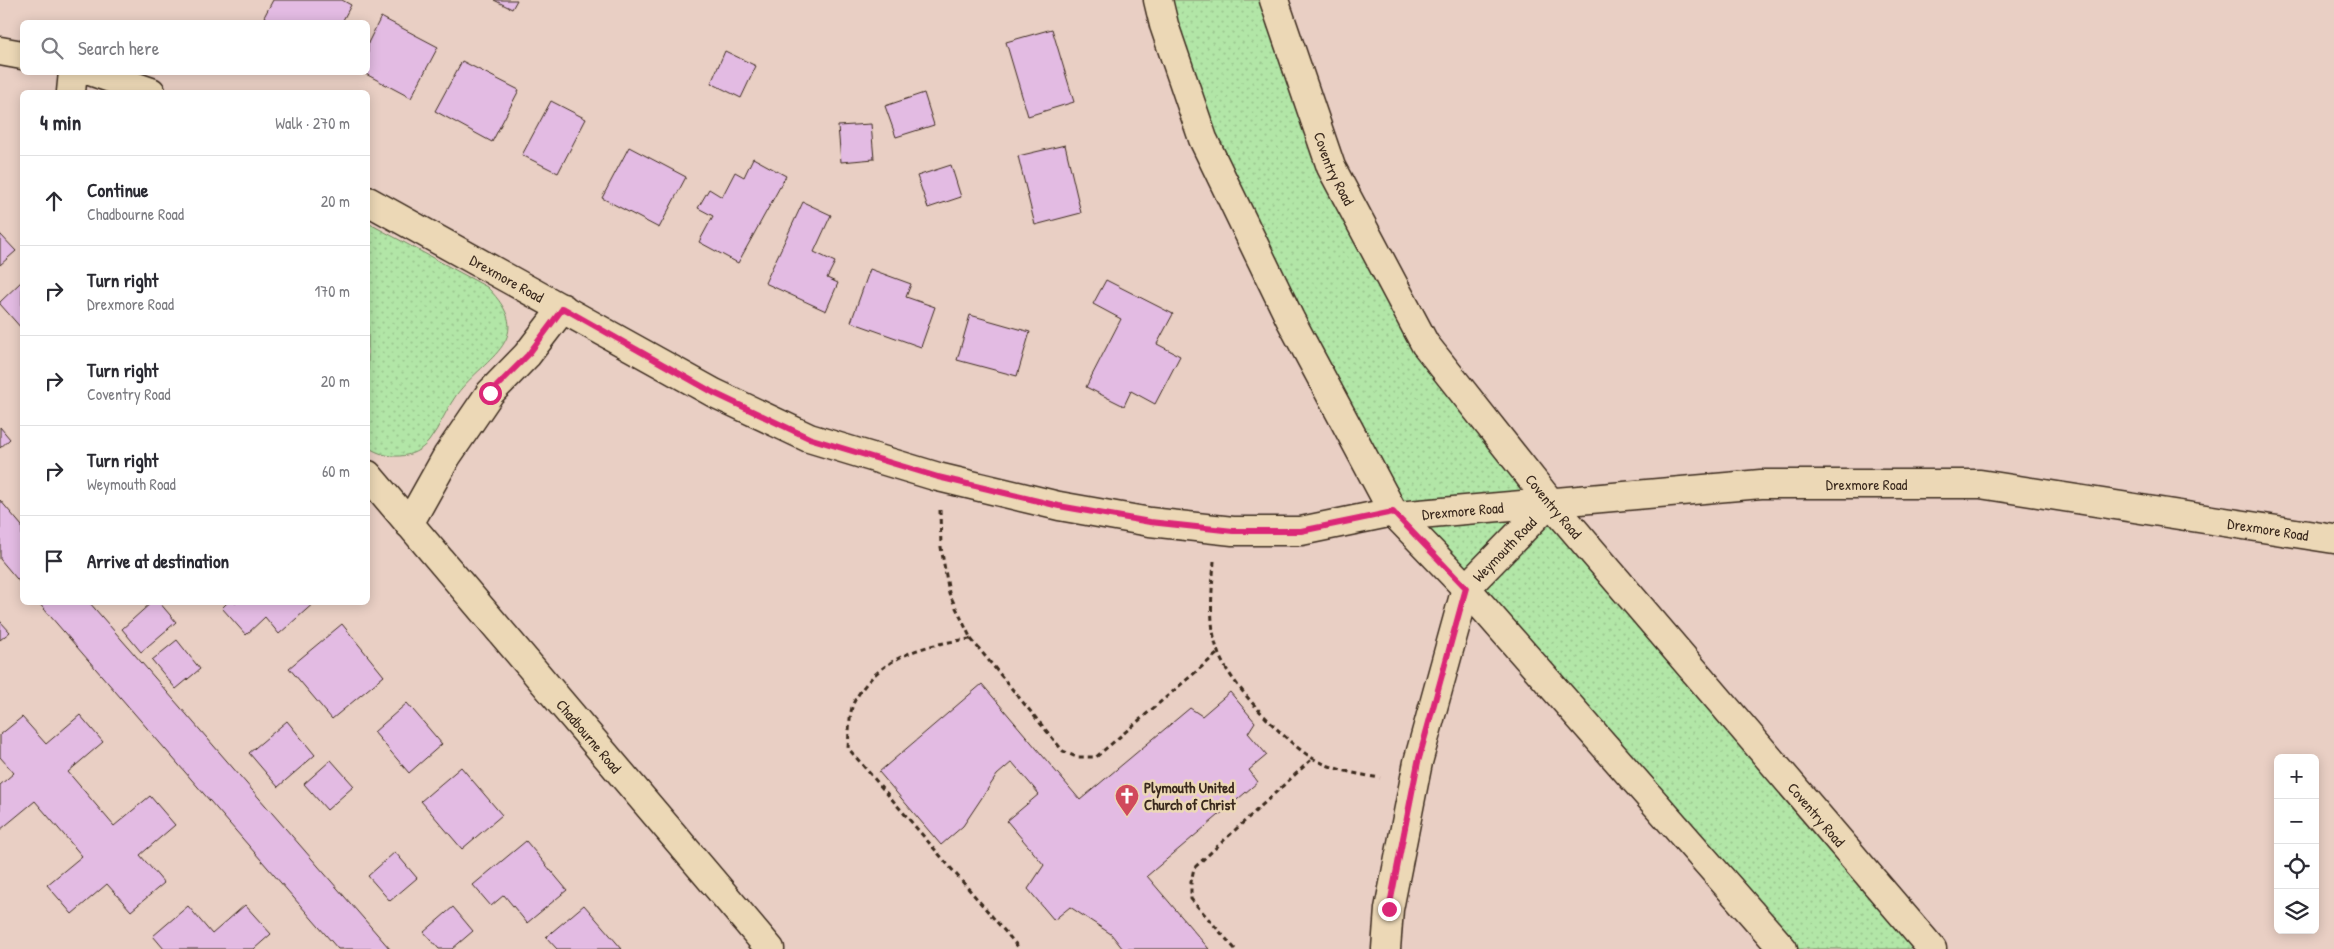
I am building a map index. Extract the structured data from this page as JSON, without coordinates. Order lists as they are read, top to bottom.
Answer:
{
  "streets": {
    "street": [
      "Coventry Road",
      "Drexmore Road",
      "Weymouth Road",
      "Chadbourne Road"
    ]
  },
  "crossings": [
    ["Coventry Road", "Drexmore Road"],
    ["Coventry Road", "Weymouth Road"],
    ["Drexmore Road", "Weymouth Road"]
  ],
  "places": {
    "church": ["Plymouth United Church of Christ"]
  },
  "page": {
    "search": "Search here",
    "heading": ["4 min", "Walk · 270 m"],
    "list": [
      ["Continue", "Chadbourne Road", "20 m"],
      ["Turn right", "Drexmore Road", "170 m"],
      ["Turn right", "Coventry Road", "20 m"],
      ["Turn right", "Weymouth Road", "60 m"],
      "Arrive at destination"
    ],
    "map_buttons": ["+", "−"]
  }
}
